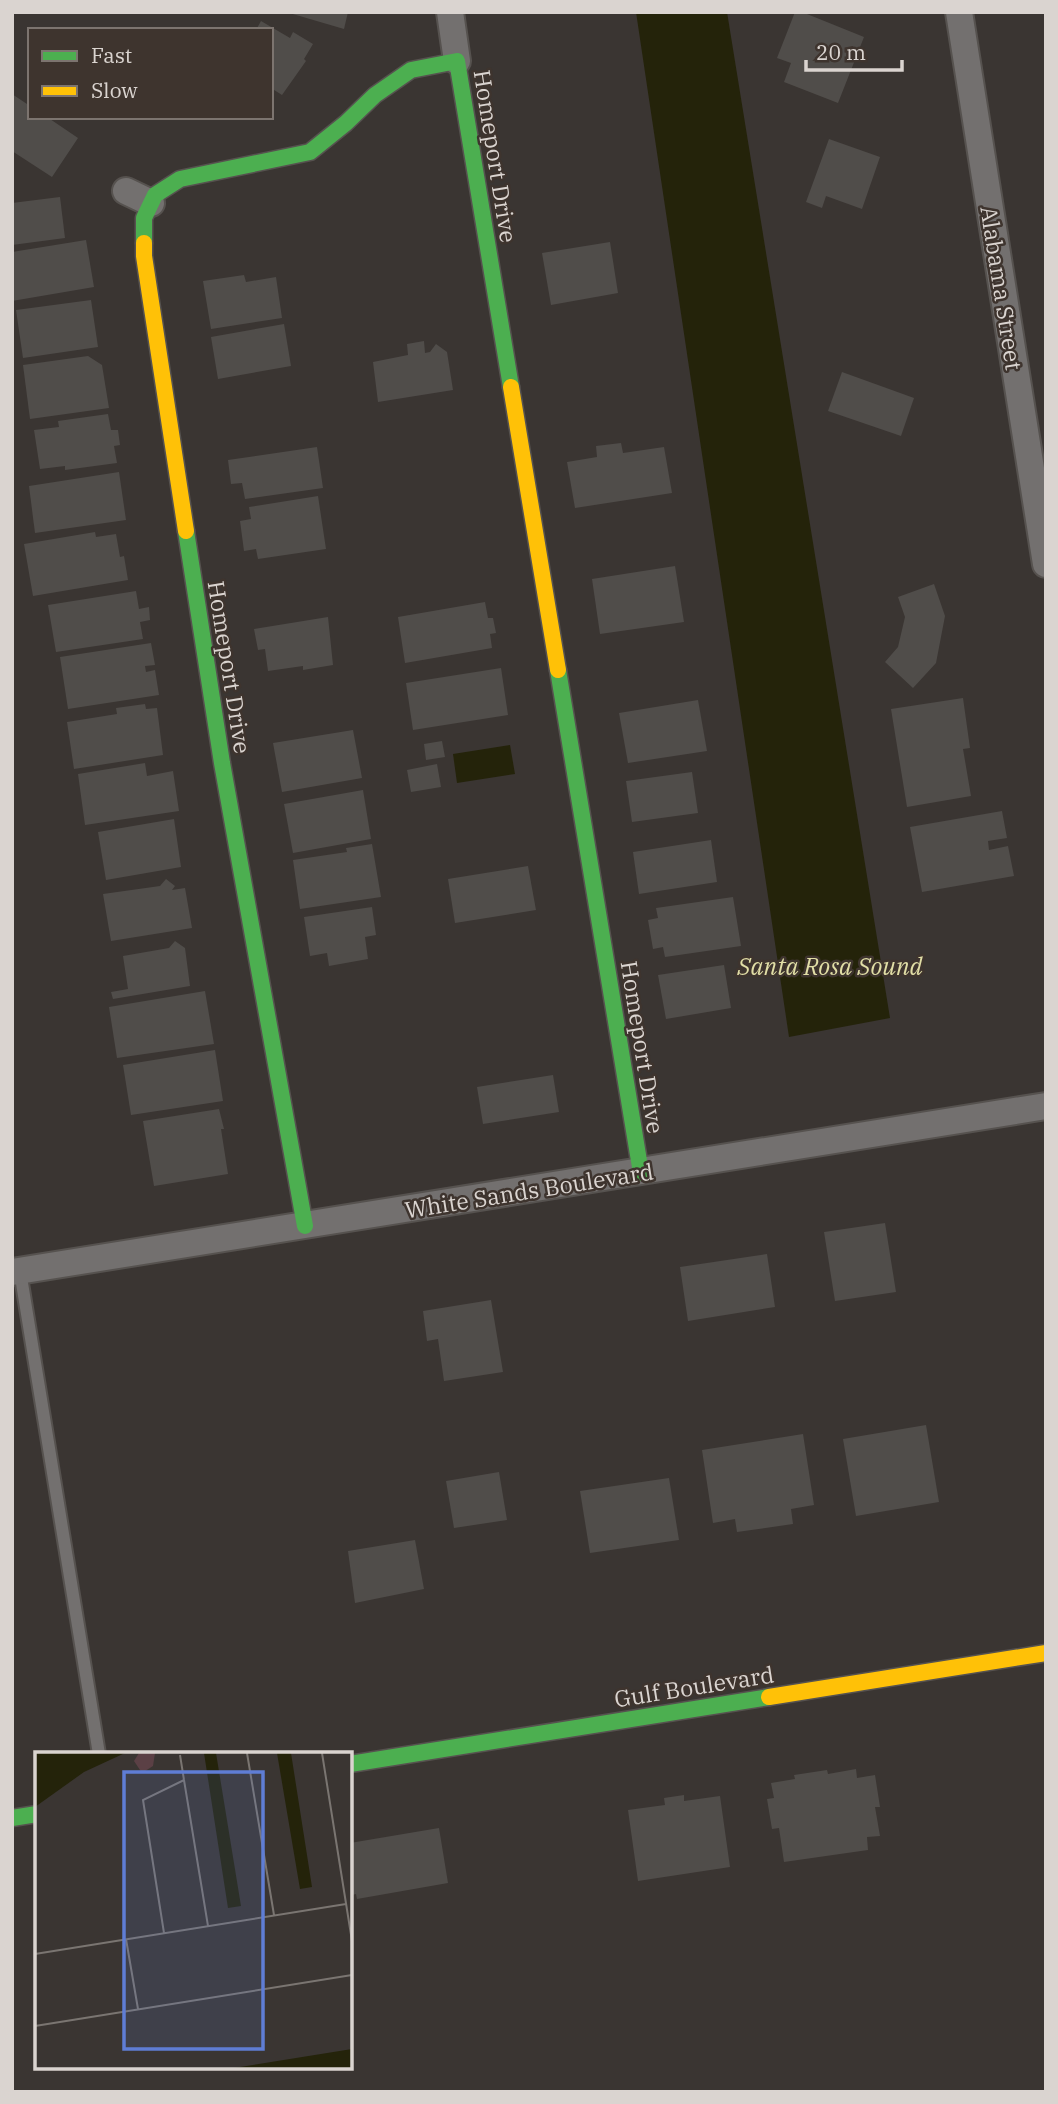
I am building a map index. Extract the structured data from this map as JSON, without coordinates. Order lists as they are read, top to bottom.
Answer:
{
  "streets": {
    "street": [
      "Homeport Drive",
      "Alabama Street",
      "White Sands Boulevard",
      "Gulf Boulevard"
    ]
  },
  "crossings": [
    ["Homeport Drive", "White Sands Boulevard"]
  ],
  "water": ["Santa Rosa Sound"],
  "legend": ["Fast", "Slow"],
  "scale_bar": "20 m"
}
